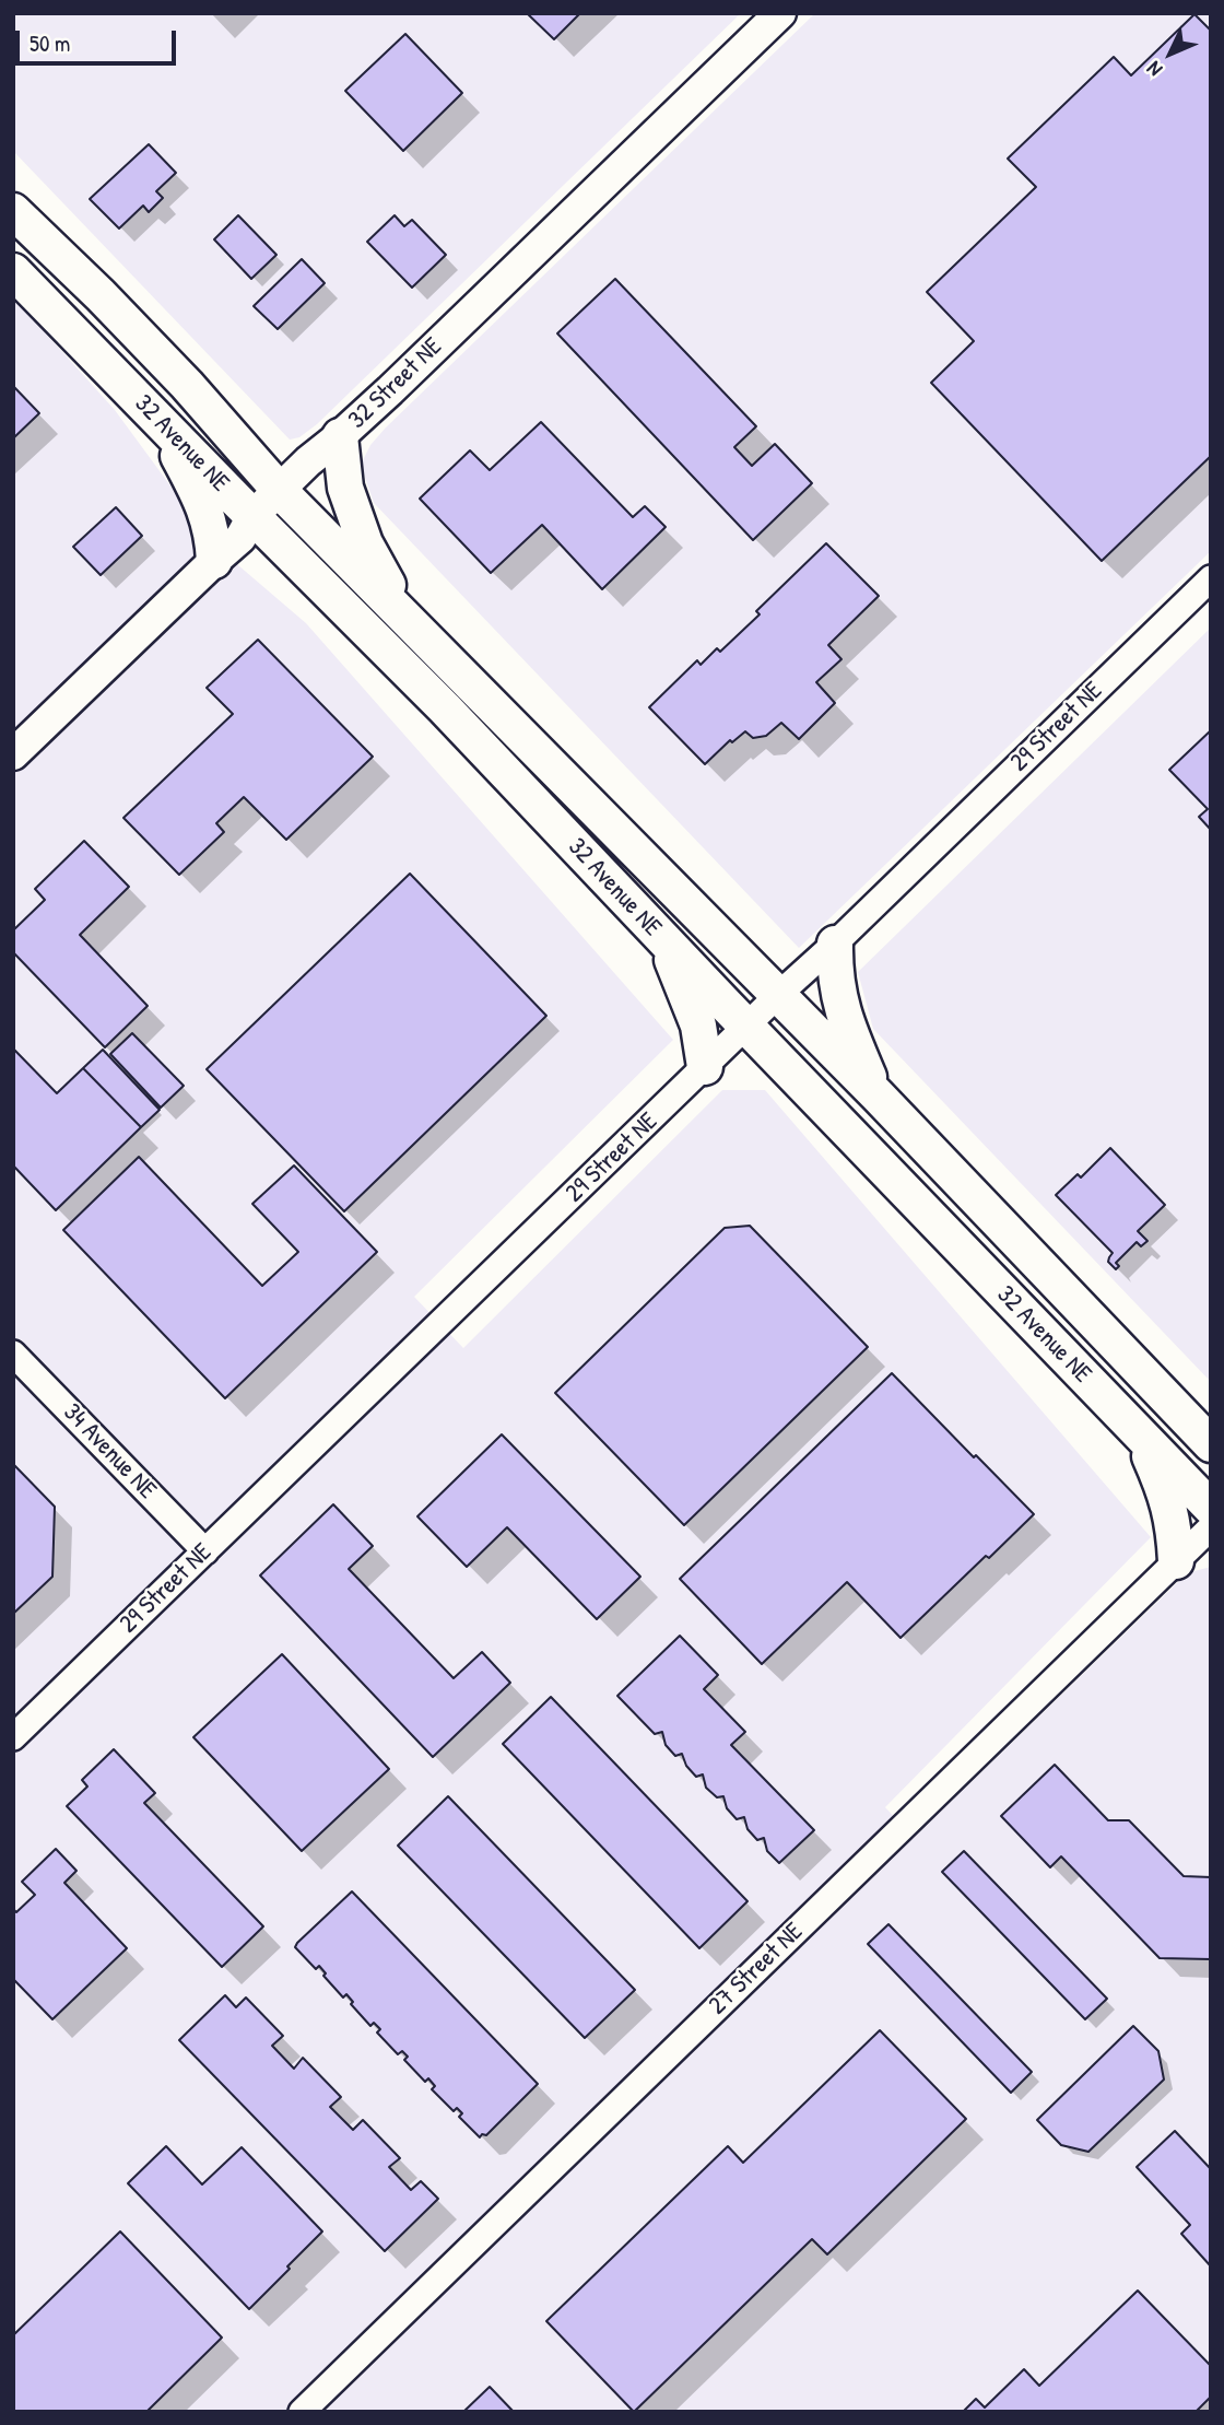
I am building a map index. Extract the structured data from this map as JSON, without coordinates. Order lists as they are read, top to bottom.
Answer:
{
  "streets": {
    "main road": ["32 Avenue NE"],
    "street": [
      "32 Street NE",
      "29 Street NE",
      "34 Avenue NE",
      "27 Street NE"
    ]
  },
  "crossings": [
    ["32 Street NE", "32 Avenue NE"],
    ["32 Avenue NE", "29 Street NE"],
    ["29 Street NE", "34 Avenue NE"]
  ],
  "scale_bar": "50 m",
  "north": "bottom left"
}
